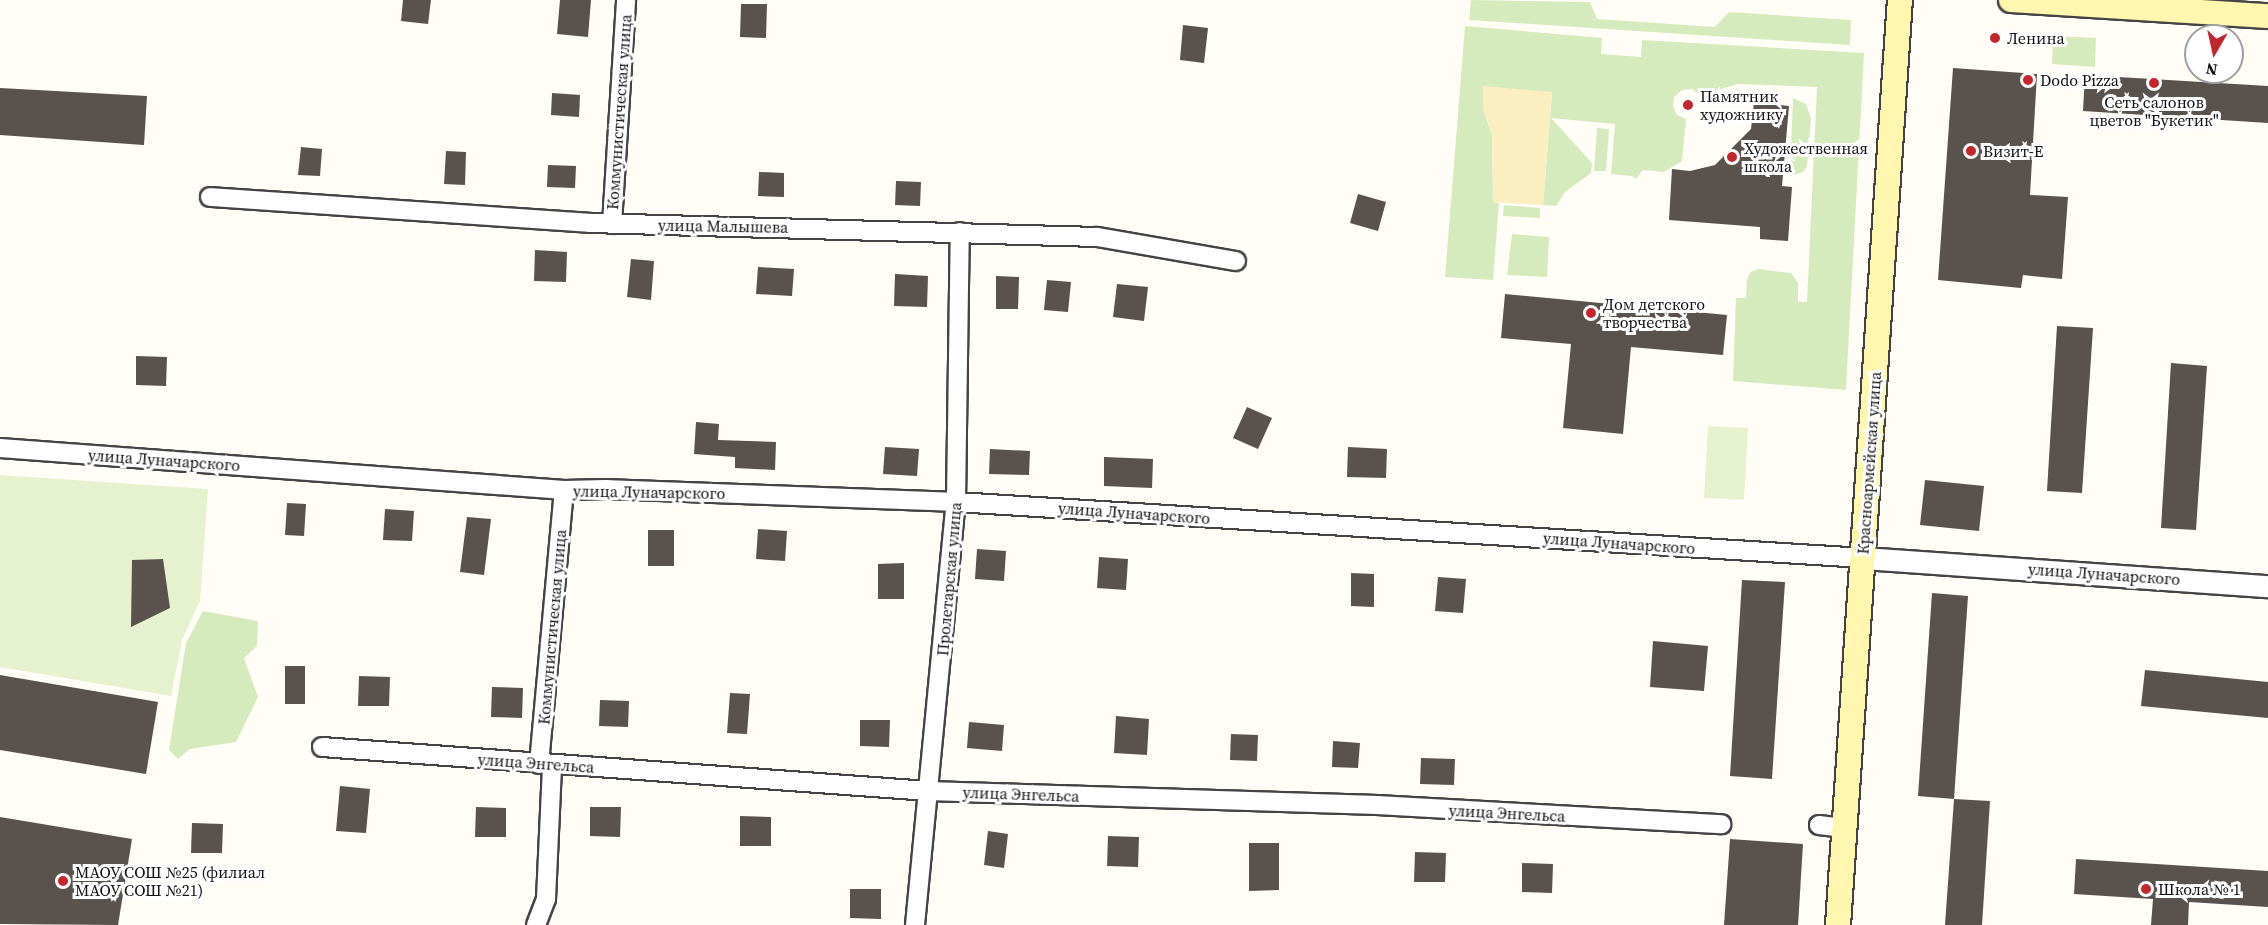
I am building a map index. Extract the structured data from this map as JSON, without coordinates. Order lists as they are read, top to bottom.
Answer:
{
  "streets": {
    "main road": ["Красноармейская улица"],
    "street": [
      "Коммунистическая улица",
      "улица Малышева",
      "улица Луначарского",
      "Пролетарская улица",
      "улица Энгельса"
    ]
  },
  "crossings": [
    ["Коммунистическая улица", "улица Малышева"],
    ["Коммунистическая улица", "улица Луначарского"],
    ["Коммунистическая улица", "улица Энгельса"],
    ["улица Малышева", "Пролетарская улица"],
    ["улица Луначарского", "Красноармейская улица"],
    ["улица Луначарского", "Пролетарская улица"],
    ["Пролетарская улица", "улица Энгельса"]
  ],
  "places": [
    "Ленина",
    "Dodo Pizza",
    "Сеть салонов цветов \"Букетик\"",
    "Памятник художнику",
    "Визит-Е",
    "Художественная школа",
    "Дом детского творчества",
    "МАОУ СОШ №25 (филиал МАОУ СОШ №21)",
    "Школа № 1"
  ],
  "north": "bottom"
}
